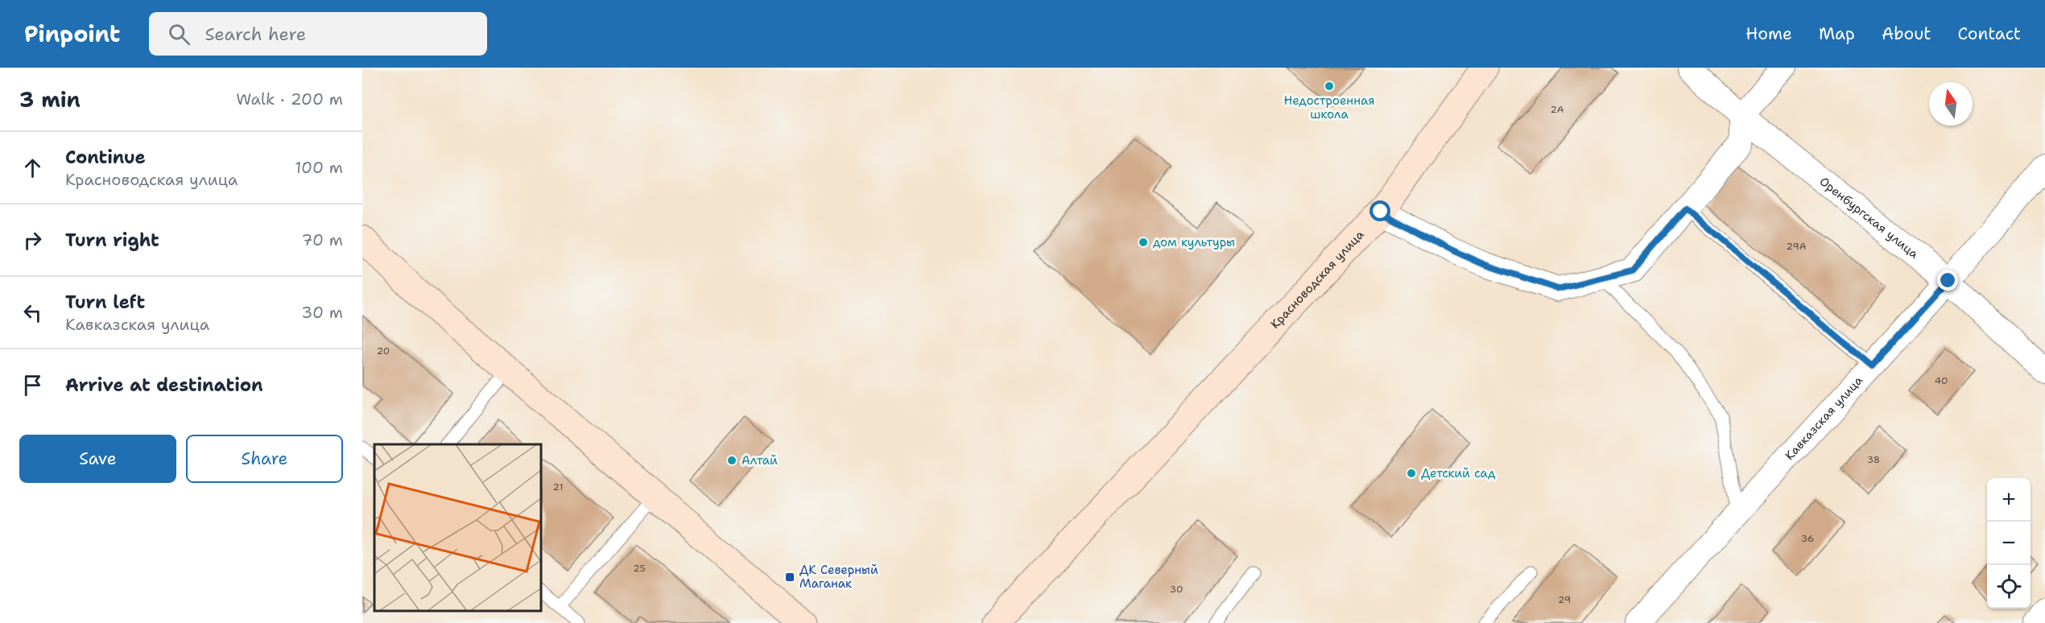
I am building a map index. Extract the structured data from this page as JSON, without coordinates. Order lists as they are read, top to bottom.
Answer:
{
  "streets": {
    "main road": ["Красноводская улица"],
    "street": ["Оренбургская улица", "Кавказская улица"]
  },
  "crossings": [
    ["Оренбургская улица", "Кавказская улица"]
  ],
  "places": {
    "other": [
      "Недостроенная школа",
      "дом культуры",
      "Алтай",
      "Детский сад"
    ],
    "transit": ["ДК Северный Маганак"]
  },
  "house_numbers": [
    "2А",
    "29А",
    "20",
    "40",
    "38",
    "21",
    "36",
    "25",
    "30",
    "29"
  ],
  "north": "top",
  "page": {
    "header": "Pinpoint",
    "search": "Search here",
    "nav": [
      "Home",
      "Map",
      "About",
      "Contact"
    ],
    "heading": ["3 min", "Walk · 200 m"],
    "list": [
      ["Continue", "Красноводская улица", "100 m"],
      ["Turn right", "70 m"],
      ["Turn left", "Кавказская улица", "30 m"],
      "Arrive at destination"
    ],
    "buttons": ["Save", "Share"],
    "map_buttons": ["+", "−"]
  }
}
